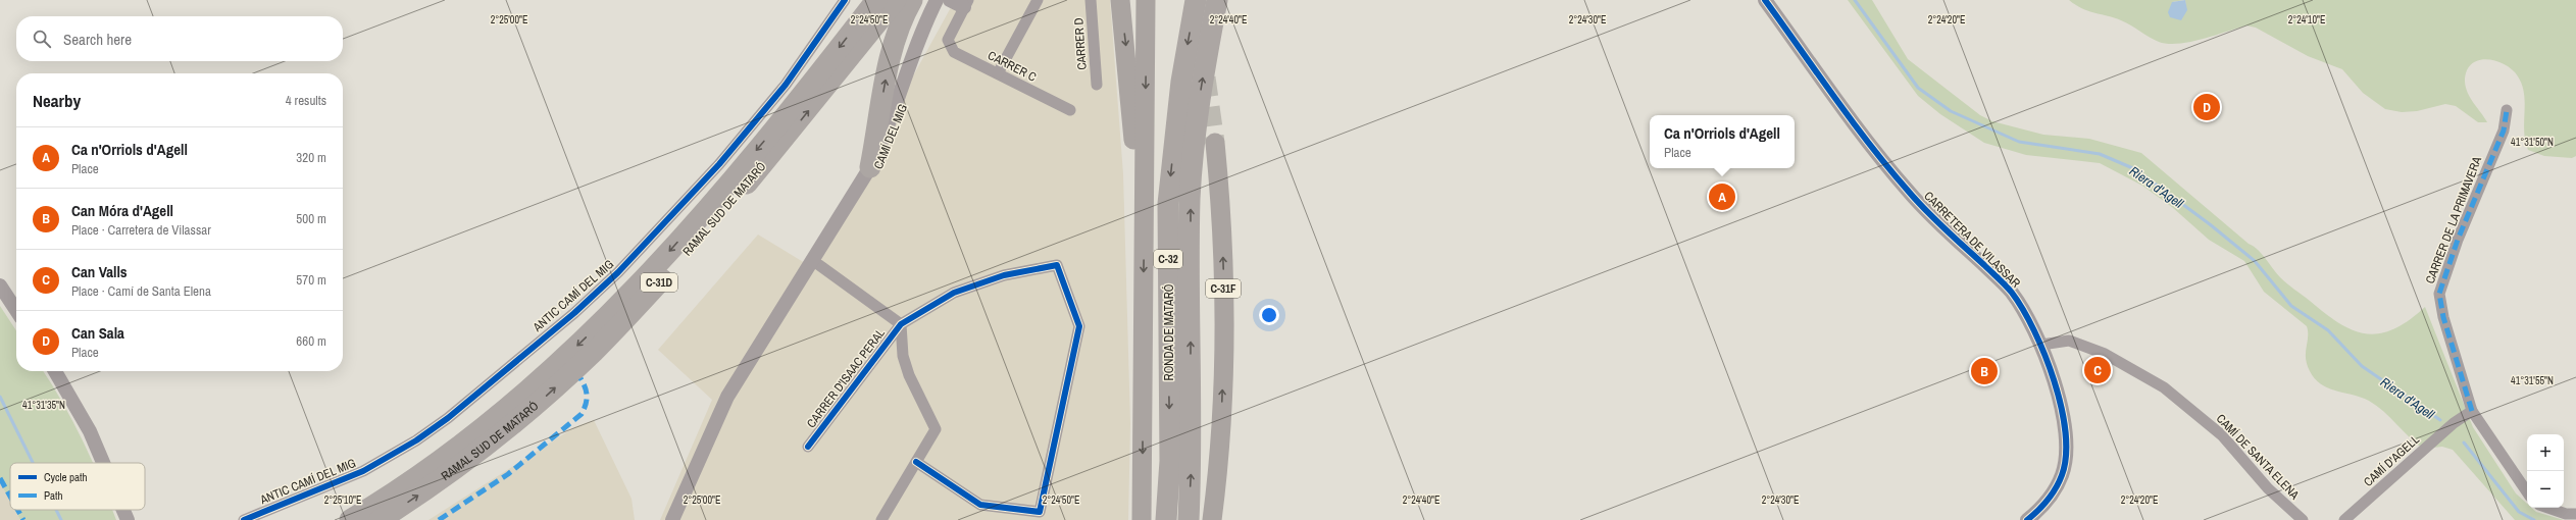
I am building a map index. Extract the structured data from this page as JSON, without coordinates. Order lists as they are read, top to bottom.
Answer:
{
  "streets": {
    "highway": [
      "RAMAL SUD DE MATARÓ",
      "C-32",
      "C-31D",
      "C-31F",
      "RONDA DE MATARÓ"
    ],
    "street": [
      "CARRER D",
      "CARRER C",
      "CAMÍ DEL MIG",
      "CARRER DE LA PRIMAVERA",
      "CARRETERA DE VILASSAR",
      "ANTIC CAMÍ DEL MIG",
      "CARRER D'ISAAC PERAL",
      "CAMÍ DE SANTA ELENA",
      "CAMÍ D'AGELL"
    ]
  },
  "crossings": [
    ["CARRER DE LA PRIMAVERA", "CAMÍ D'AGELL"],
    ["CARRETERA DE VILASSAR", "CAMÍ DE SANTA ELENA"]
  ],
  "water": ["Riera d'Agell"],
  "legend": ["Cycle path", "Path"],
  "page": {
    "search": "Search here",
    "heading": ["Nearby", "4 results"],
    "pins": [
      "D",
      "A",
      "C",
      "B"
    ],
    "popup": ["Ca n'Orriols d'Agell", "Place"],
    "list": [
      {
        "mark": "A",
        "name": "Ca n'Orriols d'Agell",
        "note": "Place",
        "value": "320 m"
      },
      {
        "mark": "B",
        "name": "Can Móra d'Agell",
        "note": "Place · Carretera de Vilassar",
        "value": "500 m"
      },
      {
        "mark": "C",
        "name": "Can Valls",
        "note": "Place · Camí de Santa Elena",
        "value": "570 m"
      },
      {
        "mark": "D",
        "name": "Can Sala",
        "note": "Place",
        "value": "660 m"
      }
    ],
    "map_buttons": ["+", "−"]
  },
  "coordinates": [
    "2°25'00\"E",
    "2°24'50\"E",
    "2°24'40\"E",
    "2°24'30\"E",
    "2°24'20\"E",
    "2°24'10\"E",
    "41°31'50\"N",
    "41°31'55\"N",
    "41°31'35\"N",
    "2°25'10\"E"
  ]
}
